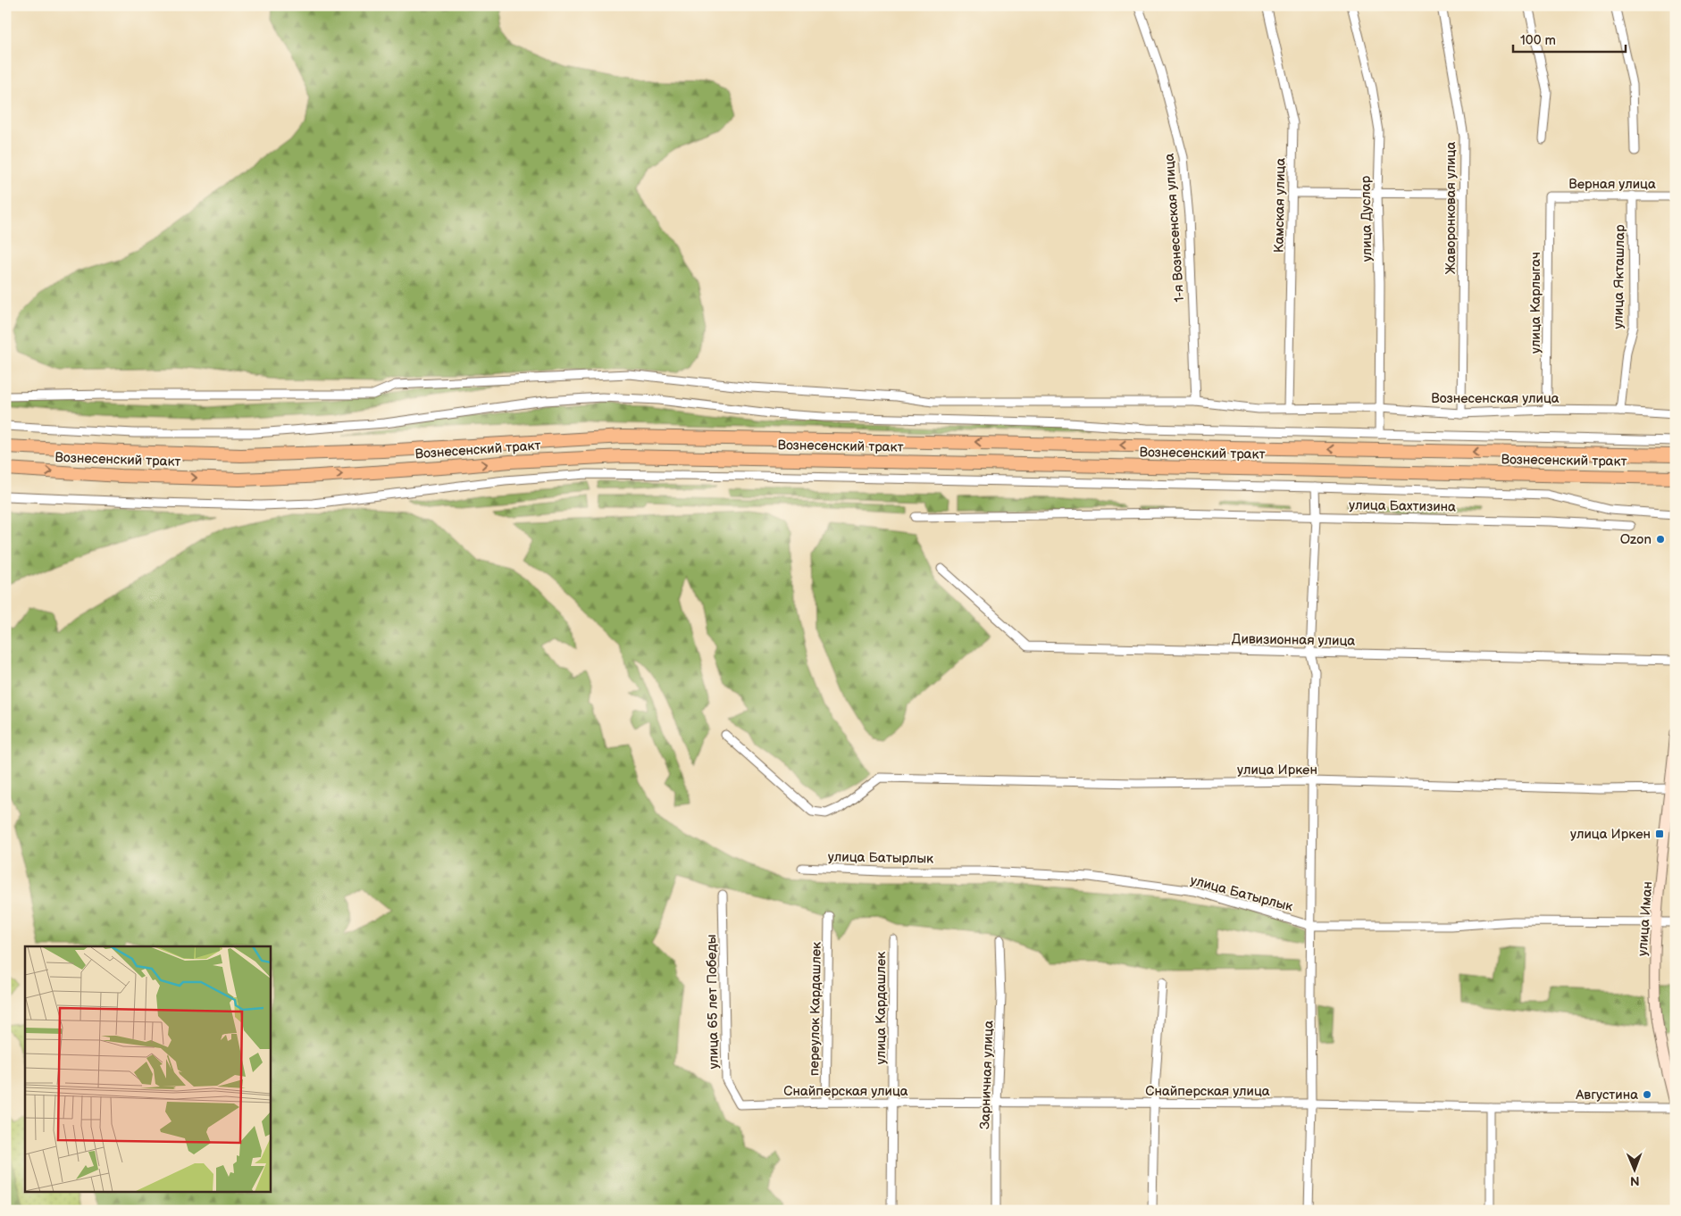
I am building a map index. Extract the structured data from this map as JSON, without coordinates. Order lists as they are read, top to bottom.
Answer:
{
  "streets": {
    "main road": ["Вознесенский тракт"],
    "street": [
      "Верная улица",
      "Камская улица",
      "Жаворонковая улица",
      "улица Дуслар",
      "1-я Вознесенская улица",
      "улица Якташлар",
      "улица Карлыгач",
      "Вознесенская улица",
      "улица Бахтизина",
      "Дивизионная улица",
      "улица Иркен",
      "улица Батырлык",
      "улица Иман",
      "улица 65 лет Победы",
      "улица Кардашлек",
      "переулок Кардашлек",
      "Зарничная улица",
      "Снайперская улица"
    ]
  },
  "crossings": [
    ["Верная улица", "улица Якташлар"],
    ["Верная улица", "улица Карлыгач"],
    ["Камская улица", "Вознесенская улица"],
    ["Жаворонковая улица", "Вознесенская улица"],
    ["улица Дуслар", "Вознесенская улица"],
    ["1-я Вознесенская улица", "Вознесенская улица"],
    ["улица Якташлар", "Вознесенская улица"],
    ["улица Карлыгач", "Вознесенская улица"],
    ["улица Иркен", "улица Иман"],
    ["улица Батырлык", "улица Иман"],
    ["улица Иман", "Снайперская улица"],
    ["улица 65 лет Победы", "Снайперская улица"],
    ["улица Кардашлек", "Снайперская улица"],
    ["переулок Кардашлек", "Снайперская улица"],
    ["Зарничная улица", "Снайперская улица"]
  ],
  "places": {
    "other": ["Ozon", "Августина"],
    "transit": ["улица Иркен"]
  },
  "scale_bar": "100 m",
  "north": "bottom"
}
